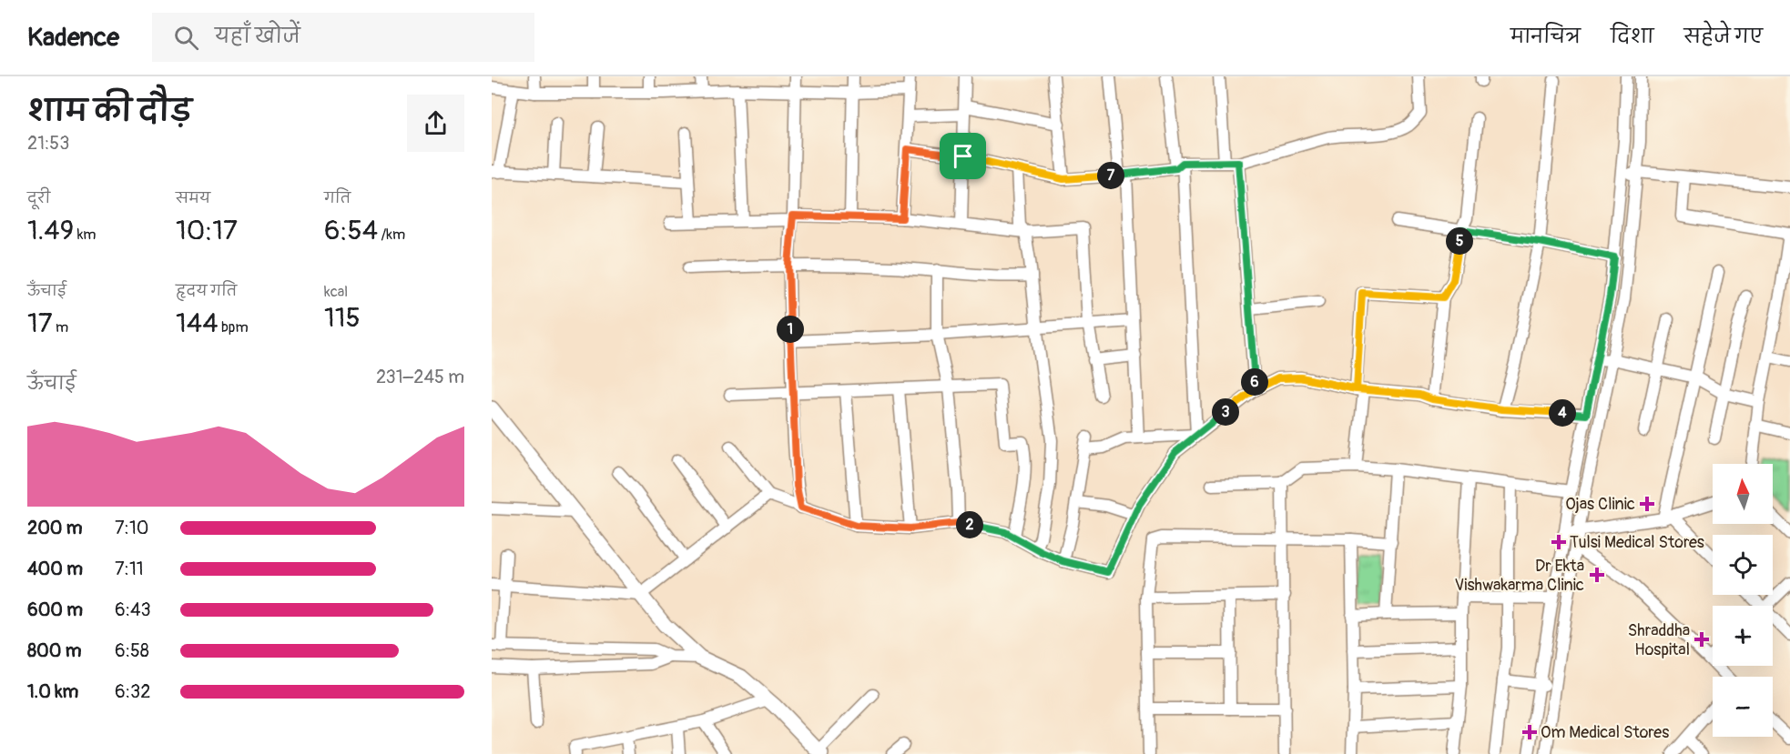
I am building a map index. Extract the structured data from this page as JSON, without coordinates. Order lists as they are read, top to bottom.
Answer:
{
  "places": {
    "health": [
      "Ojas Clinic",
      "Tulsi Medical Stores",
      "Dr Ekta Vishwakarma Clinic",
      "Shraddha Hospital",
      "Om Medical Stores"
    ]
  },
  "north": "top",
  "page": {
    "header": "Kadence",
    "search": "यहाँ खोजें",
    "nav": ["मानचित्र", "दिशा", "सहेजे गए"],
    "heading": ["शाम की दौड़", "21:53"],
    "pins": [
      "7",
      "5",
      "1",
      "6",
      "3",
      "4",
      "2"
    ],
    "stats": [
      ["दूरी", "1.49 km"],
      ["समय", "10:17"],
      ["गति", "6:54 /km"],
      ["ऊँचाई", "17 m"],
      ["हृदय गति", "144 bpm"],
      ["kcal", "115"]
    ],
    "chart": ["ऊँचाई", "231–245 m"],
    "map_buttons": ["+", "−"],
    "list": [
      {
        "name": "200 m",
        "note": "7:10"
      },
      {
        "name": "400 m",
        "note": "7:11"
      },
      {
        "name": "600 m",
        "note": "6:43"
      },
      {
        "name": "800 m",
        "note": "6:58"
      },
      {
        "name": "1.0 km",
        "note": "6:32"
      }
    ]
  }
}
